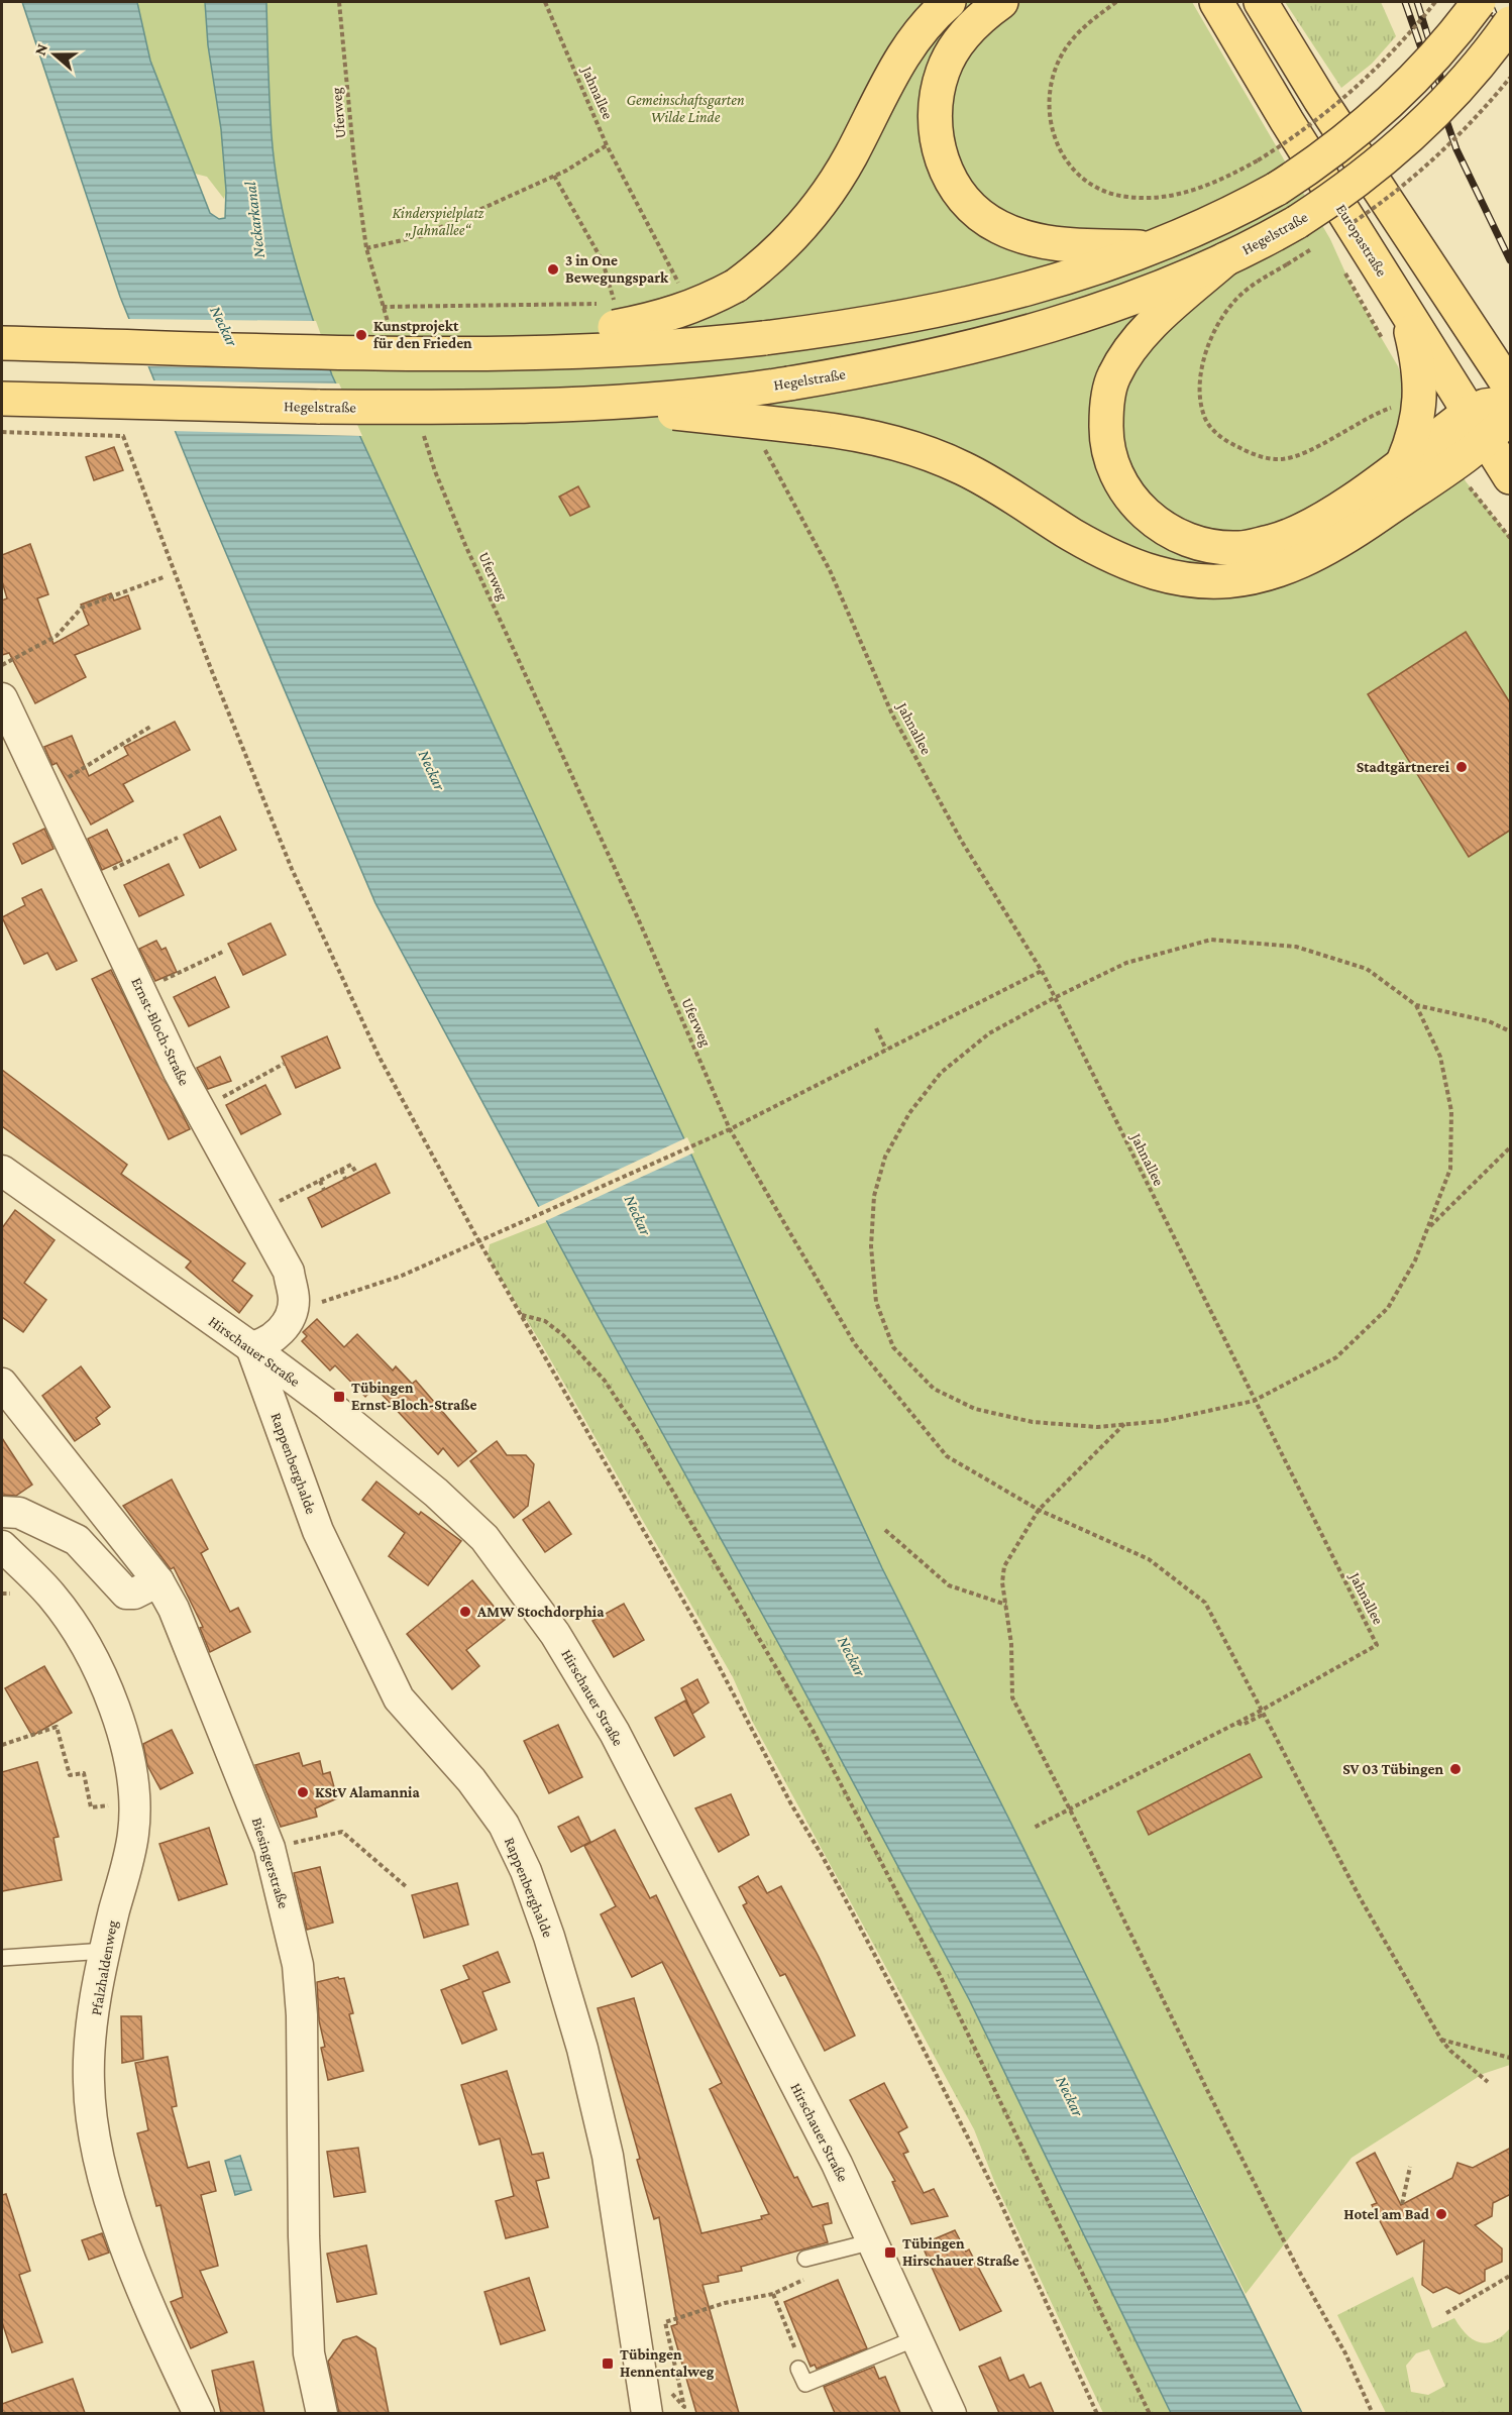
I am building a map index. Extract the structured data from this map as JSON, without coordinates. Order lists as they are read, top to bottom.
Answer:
{
  "streets": {
    "main road": ["Hegelstraße", "Europastraße"],
    "street": [
      "Ernst-Bloch-Straße",
      "Hirschauer Straße",
      "Rappenberghalde",
      "Biesingerstraße",
      "Pfalzhaldenweg"
    ],
    "path": ["Jahnallee", "Uferweg"]
  },
  "crossings": [
    ["Jahnallee", "Uferweg"],
    ["Hirschauer Straße", "Rappenberghalde"]
  ],
  "water": ["Neckarkanal", "Neckar"],
  "parks": ["Gemeinschaftsgarten Wilde Linde", "Kinderspielplatz „Jahnallee“"],
  "places": {
    "other": [
      "3 in One Bewegungspark",
      "Kunstprojekt für den Frieden",
      "Stadtgärtnerei",
      "AMW Stochdorphia",
      "SV 03 Tübingen",
      "KStV Alamannia",
      "Hotel am Bad"
    ],
    "transit": ["Tübingen Ernst-Bloch-Straße", "Tübingen Hirschauer Straße", "Tübingen Hennentalweg"]
  },
  "north": "left"
}
